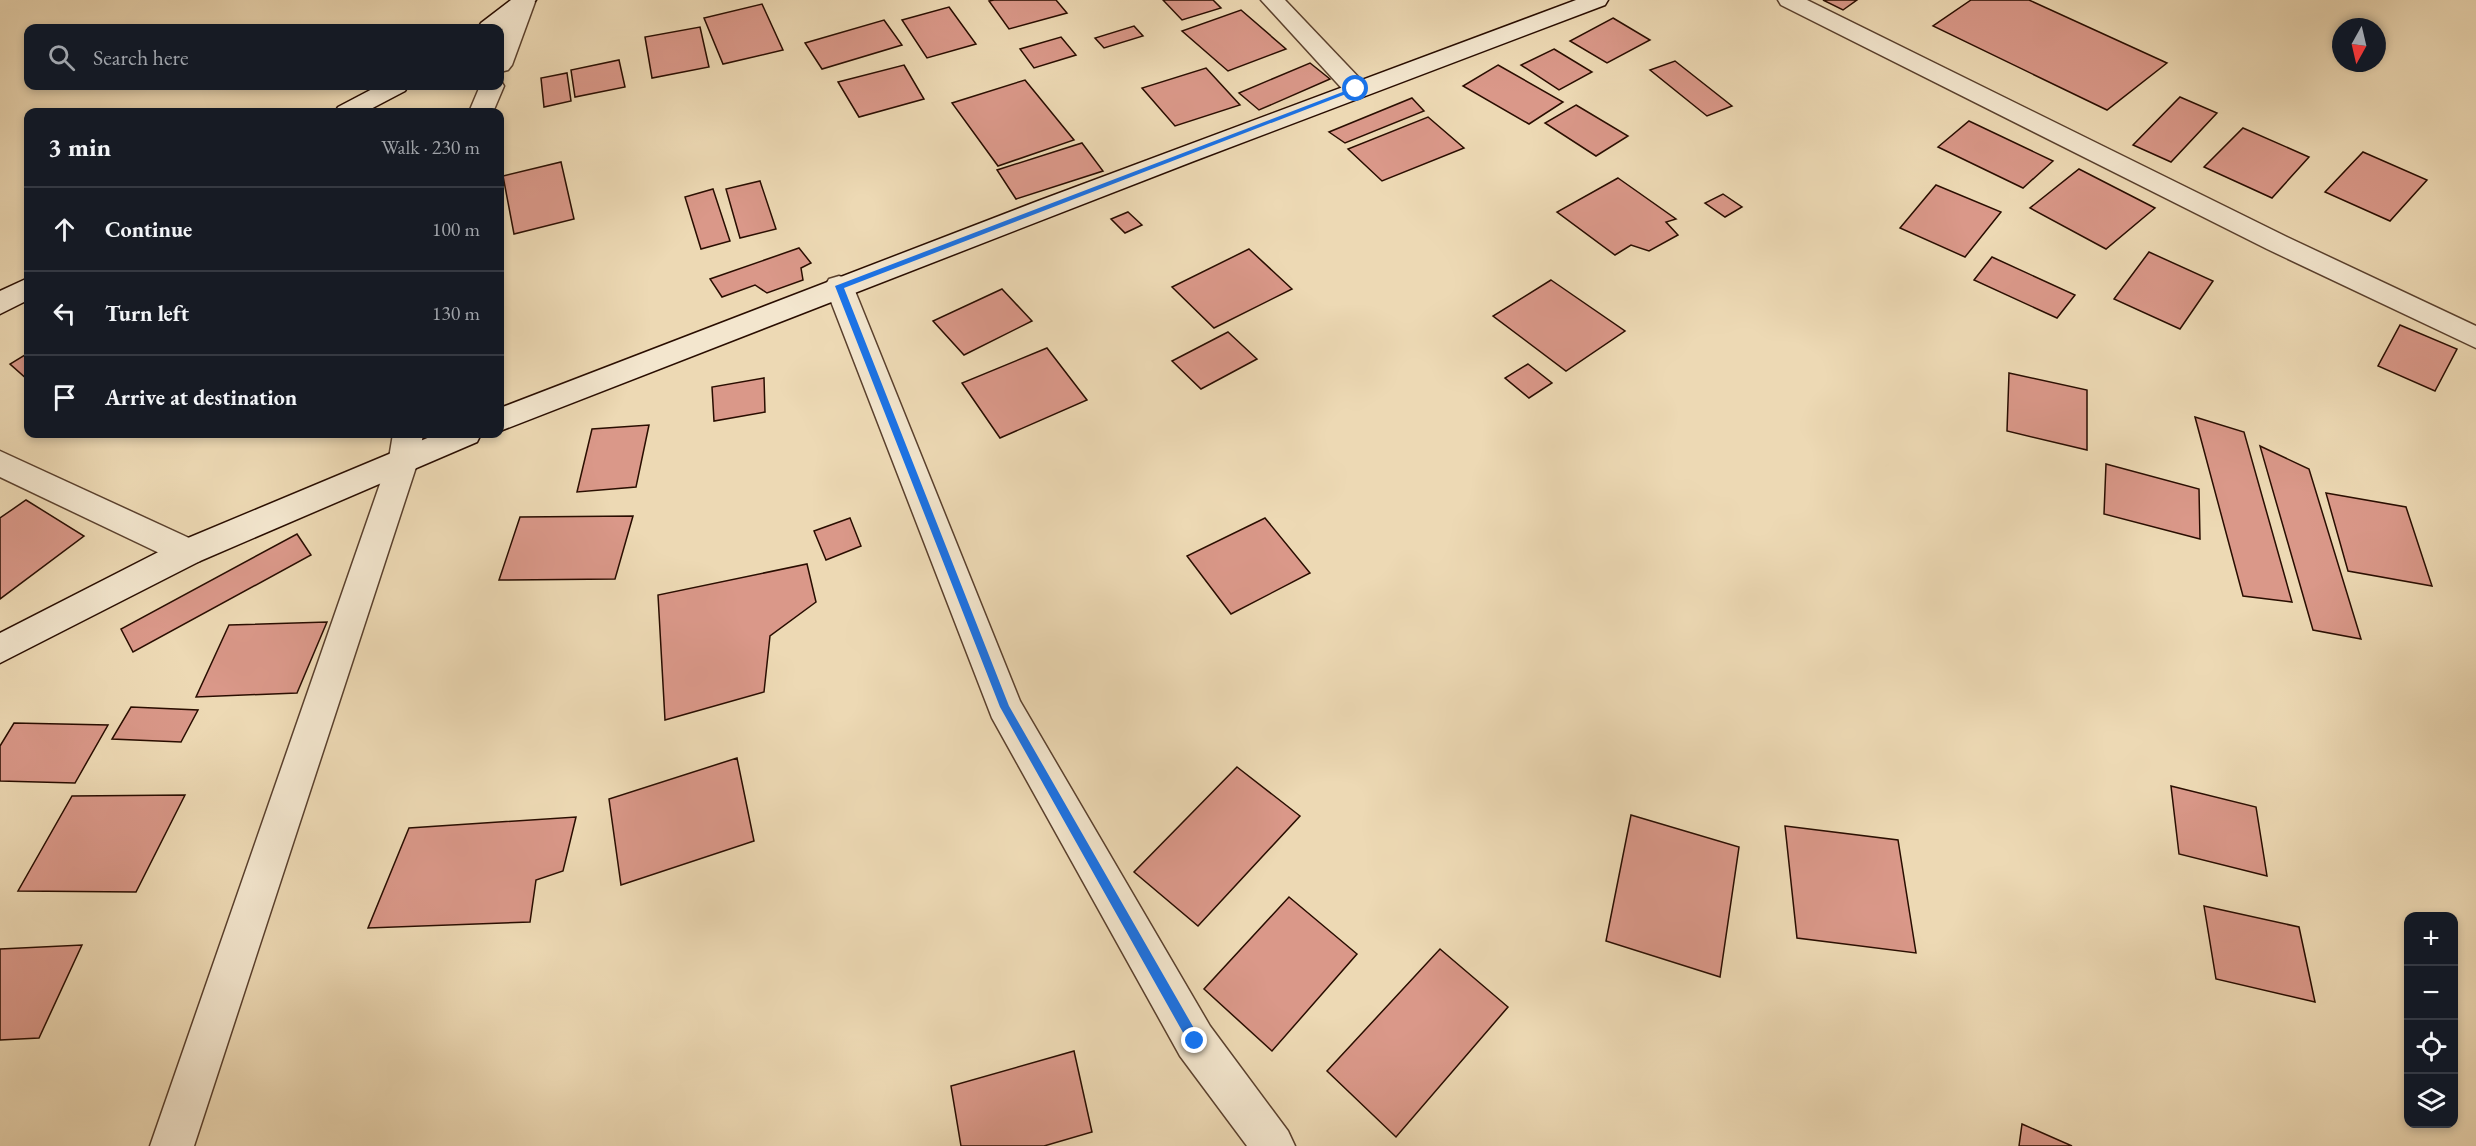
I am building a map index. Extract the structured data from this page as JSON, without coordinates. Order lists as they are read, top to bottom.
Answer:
{
  "north": "bottom",
  "page": {
    "search": "Search here",
    "heading": ["3 min", "Walk · 230 m"],
    "list": [
      ["Continue", "100 m"],
      ["Turn left", "130 m"],
      "Arrive at destination"
    ],
    "map_buttons": ["+", "−"]
  }
}
